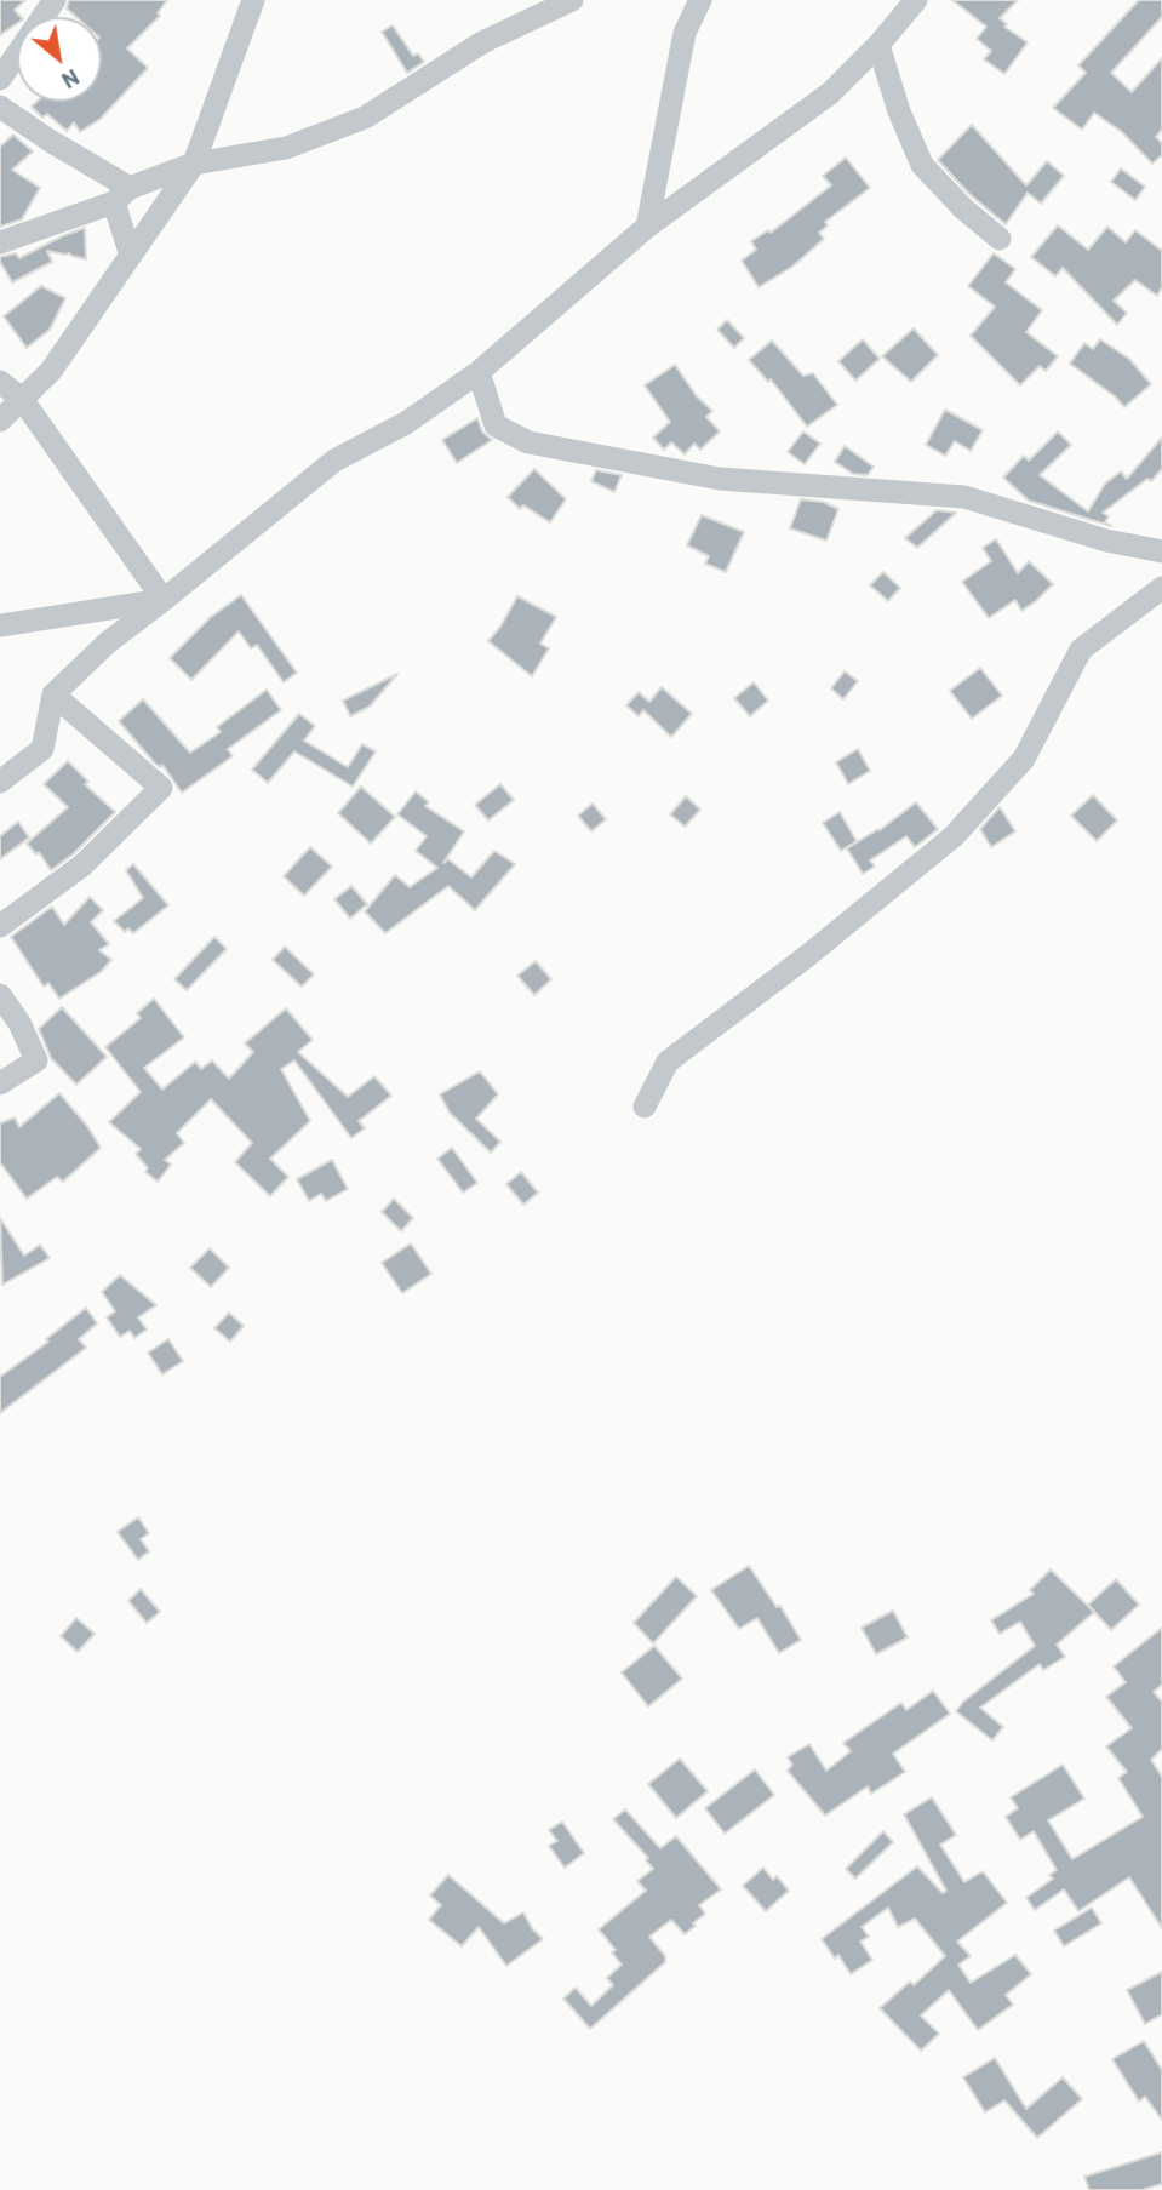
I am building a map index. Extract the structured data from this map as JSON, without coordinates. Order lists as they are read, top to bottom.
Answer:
{
  "north": "bottom right"
}
